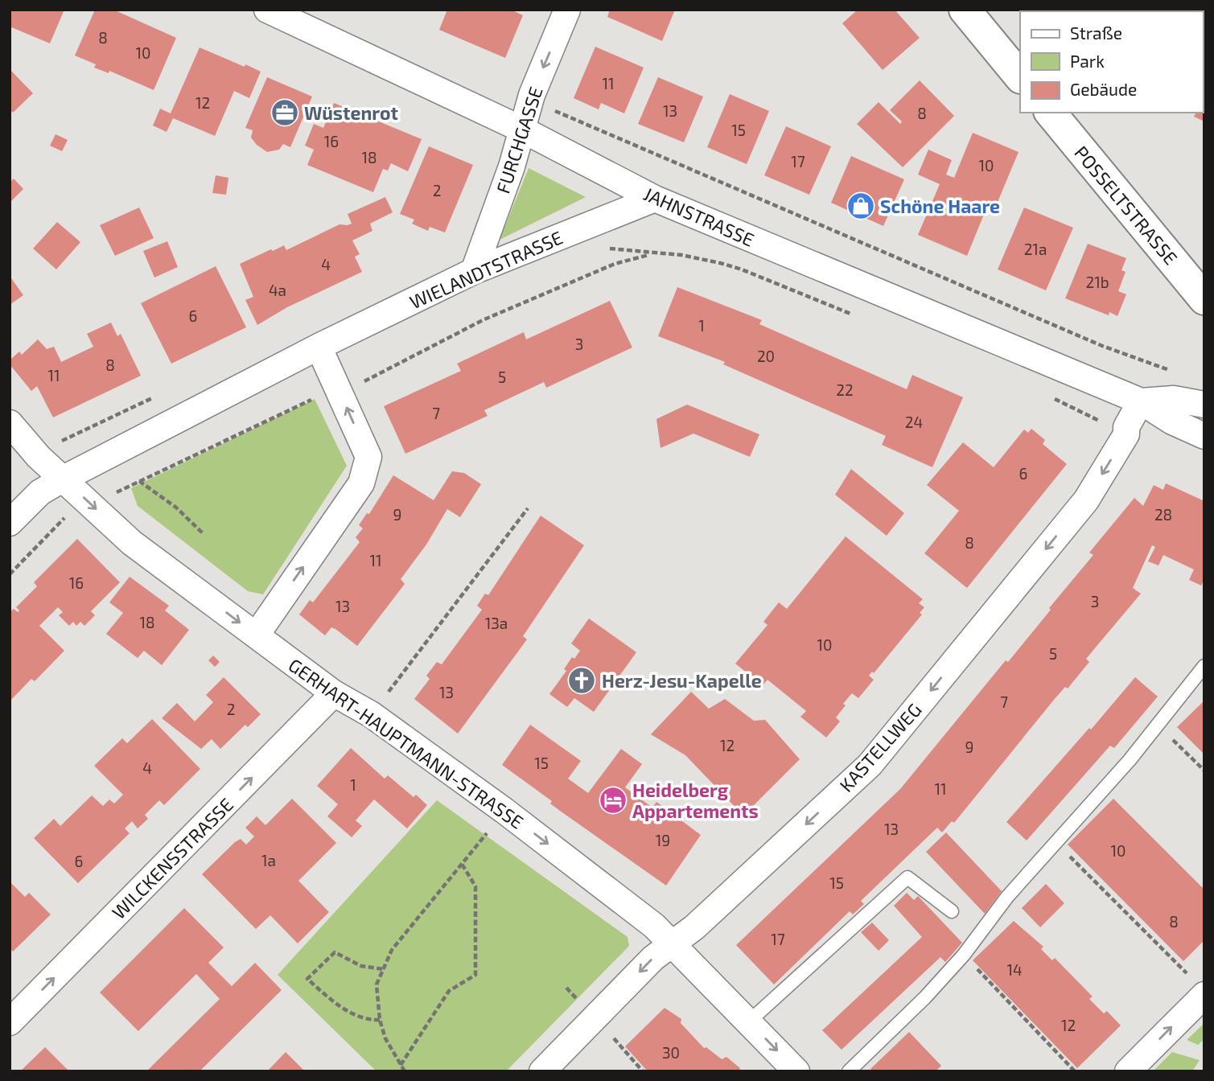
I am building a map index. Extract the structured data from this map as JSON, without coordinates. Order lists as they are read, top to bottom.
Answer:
{
  "streets": {
    "street": [
      "FURCHGASSE",
      "POSSELTSTRASSE",
      "JAHNSTRASSE",
      "WIELANDTSTRASSE",
      "GERHART-HAUPTMANN-STRASSE",
      "KASTELLWEG",
      "WILCKENSSTRASSE"
    ]
  },
  "crossings": [
    ["FURCHGASSE", "JAHNSTRASSE"],
    ["FURCHGASSE", "WIELANDTSTRASSE"],
    ["JAHNSTRASSE", "WIELANDTSTRASSE"],
    ["JAHNSTRASSE", "KASTELLWEG"],
    ["WIELANDTSTRASSE", "GERHART-HAUPTMANN-STRASSE"],
    ["GERHART-HAUPTMANN-STRASSE", "KASTELLWEG"],
    ["GERHART-HAUPTMANN-STRASSE", "WILCKENSSTRASSE"]
  ],
  "one_way": [
    "FURCHGASSE",
    "GERHART-HAUPTMANN-STRASSE",
    "KASTELLWEG",
    "WILCKENSSTRASSE"
  ],
  "places": {
    "office": ["Wüstenrot"],
    "shop": ["Schöne Haare"],
    "church": ["Herz-Jesu-Kapelle"],
    "hotel": ["Heidelberg Appartements"]
  },
  "house_numbers": [
    "8",
    "10",
    "11",
    "12",
    "13",
    "8",
    "15",
    "16",
    "18",
    "17",
    "10",
    "2",
    "21a",
    "4",
    "21b",
    "4a",
    "6",
    "1",
    "3",
    "20",
    "8",
    "11",
    "5",
    "22",
    "7",
    "24",
    "6",
    "9",
    "28",
    "8",
    "11",
    "16",
    "3",
    "13",
    "18",
    "13a",
    "10",
    "5",
    "13",
    "7",
    "2",
    "12",
    "9",
    "15",
    "4",
    "1",
    "11",
    "13",
    "19",
    "10",
    "1a",
    "6",
    "15",
    "8",
    "17",
    "14",
    "12",
    "30"
  ],
  "legend": ["Straße", "Park", "Gebäude"]
}
